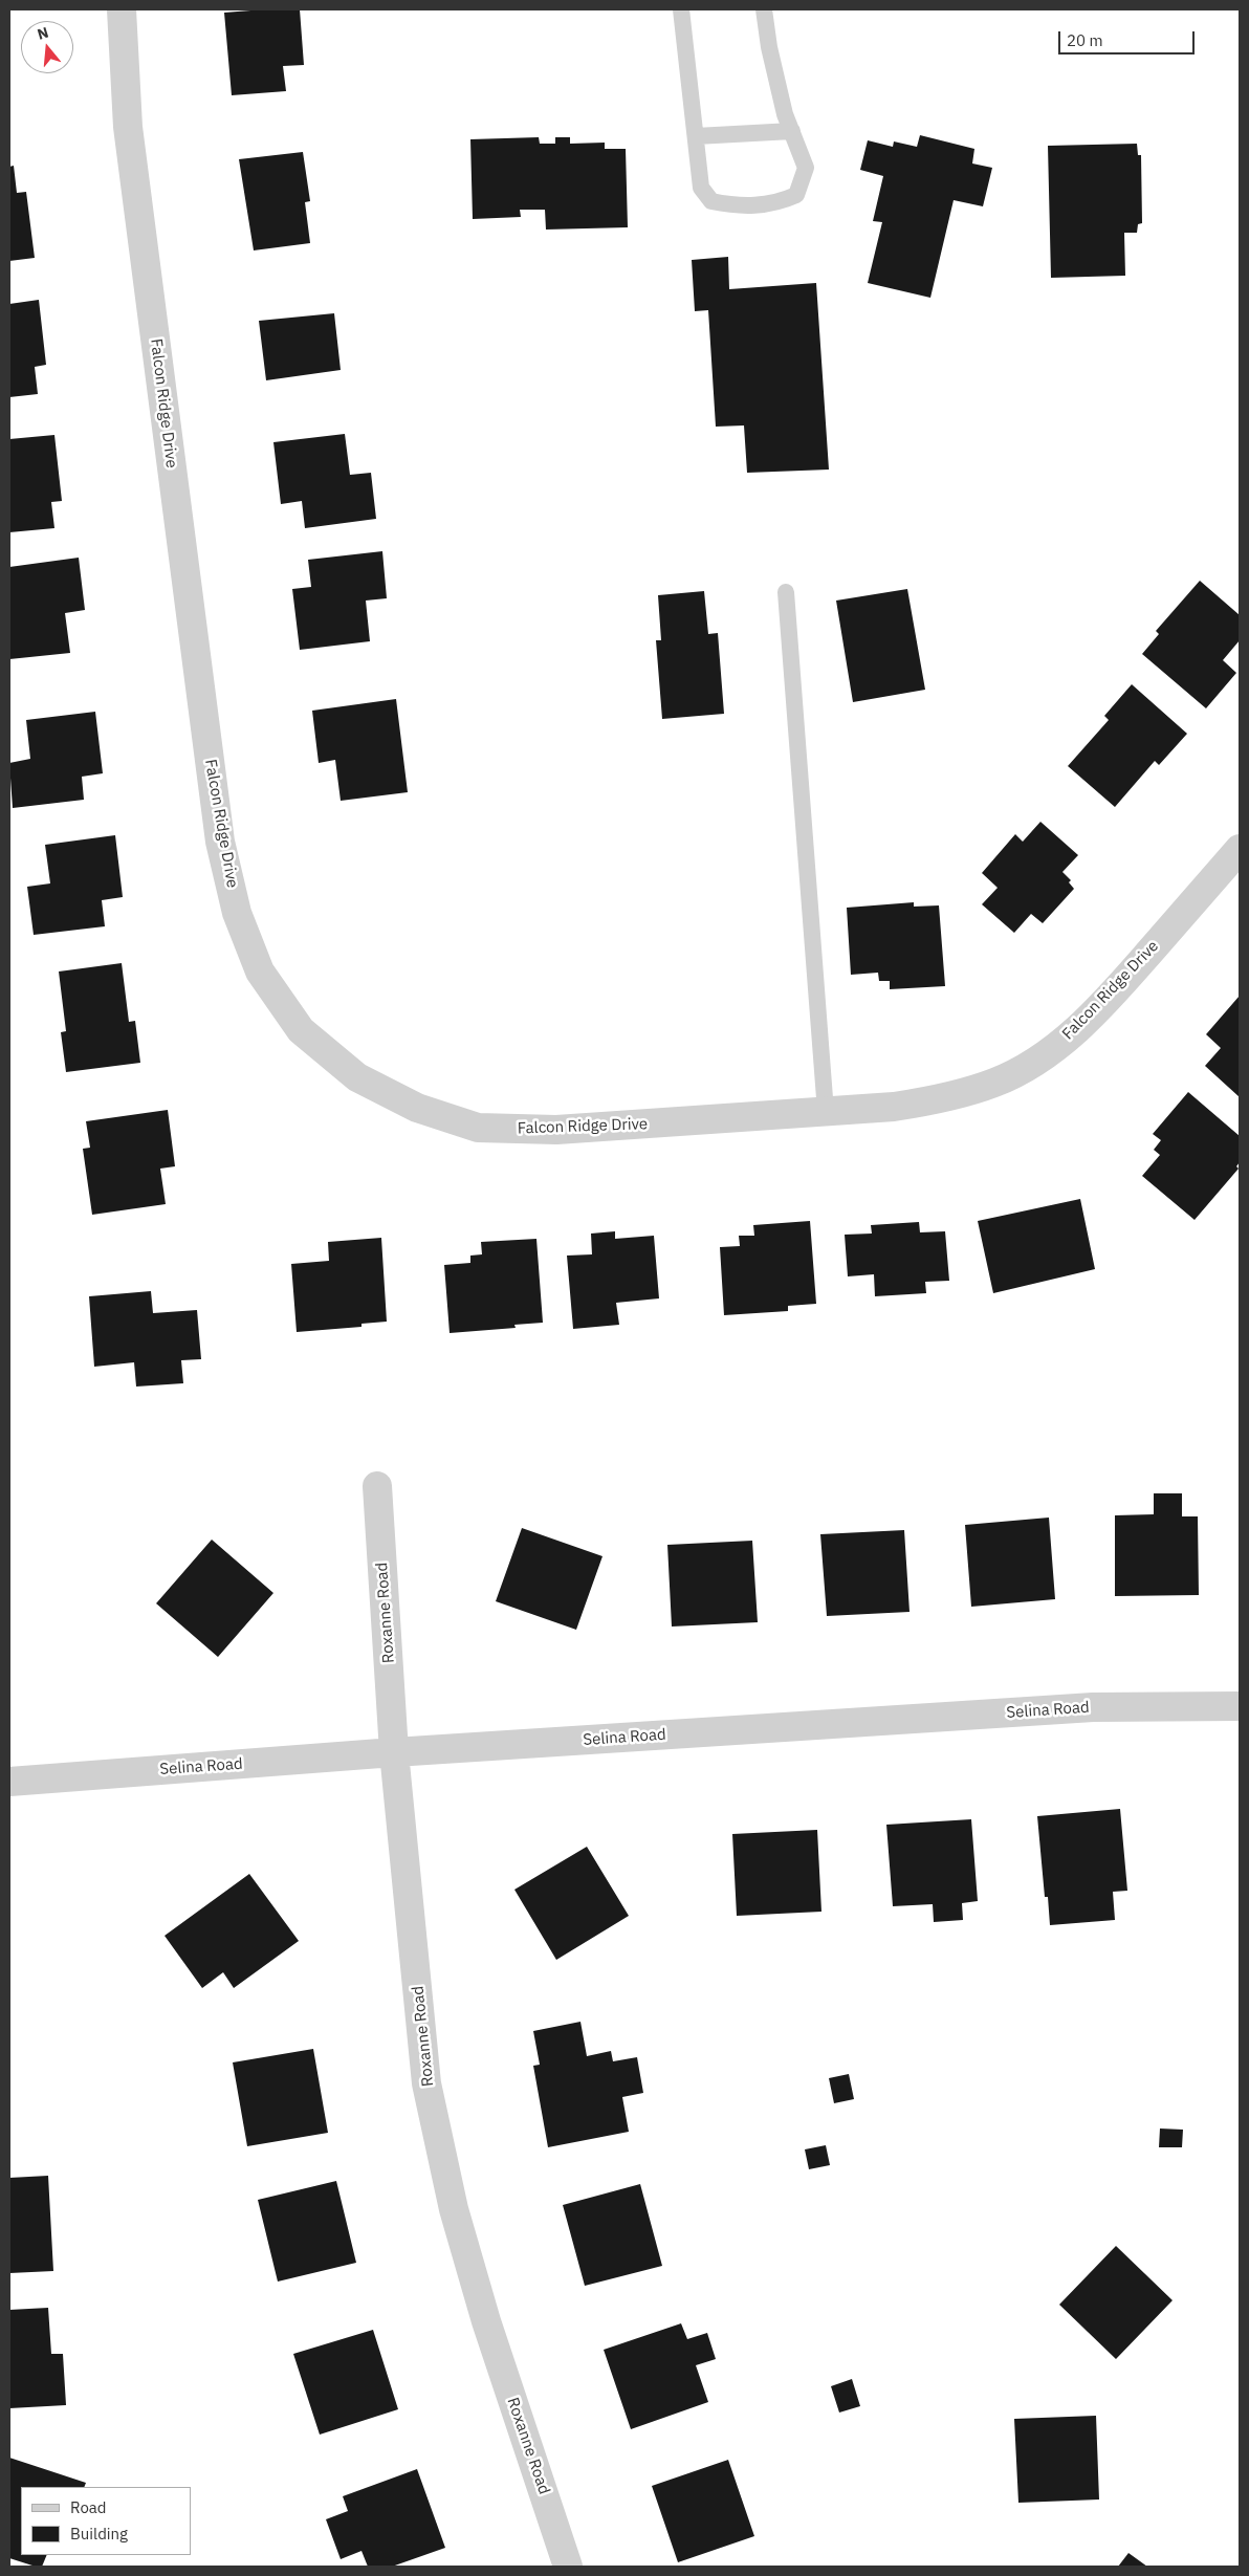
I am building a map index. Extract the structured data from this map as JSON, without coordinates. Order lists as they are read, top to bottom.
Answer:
{
  "streets": {
    "street": ["Falcon Ridge Drive", "Roxanne Road", "Selina Road"]
  },
  "crossings": [
    ["Roxanne Road", "Selina Road"]
  ],
  "legend": ["Road", "Building"],
  "scale_bar": "20 m",
  "north": "top"
}
